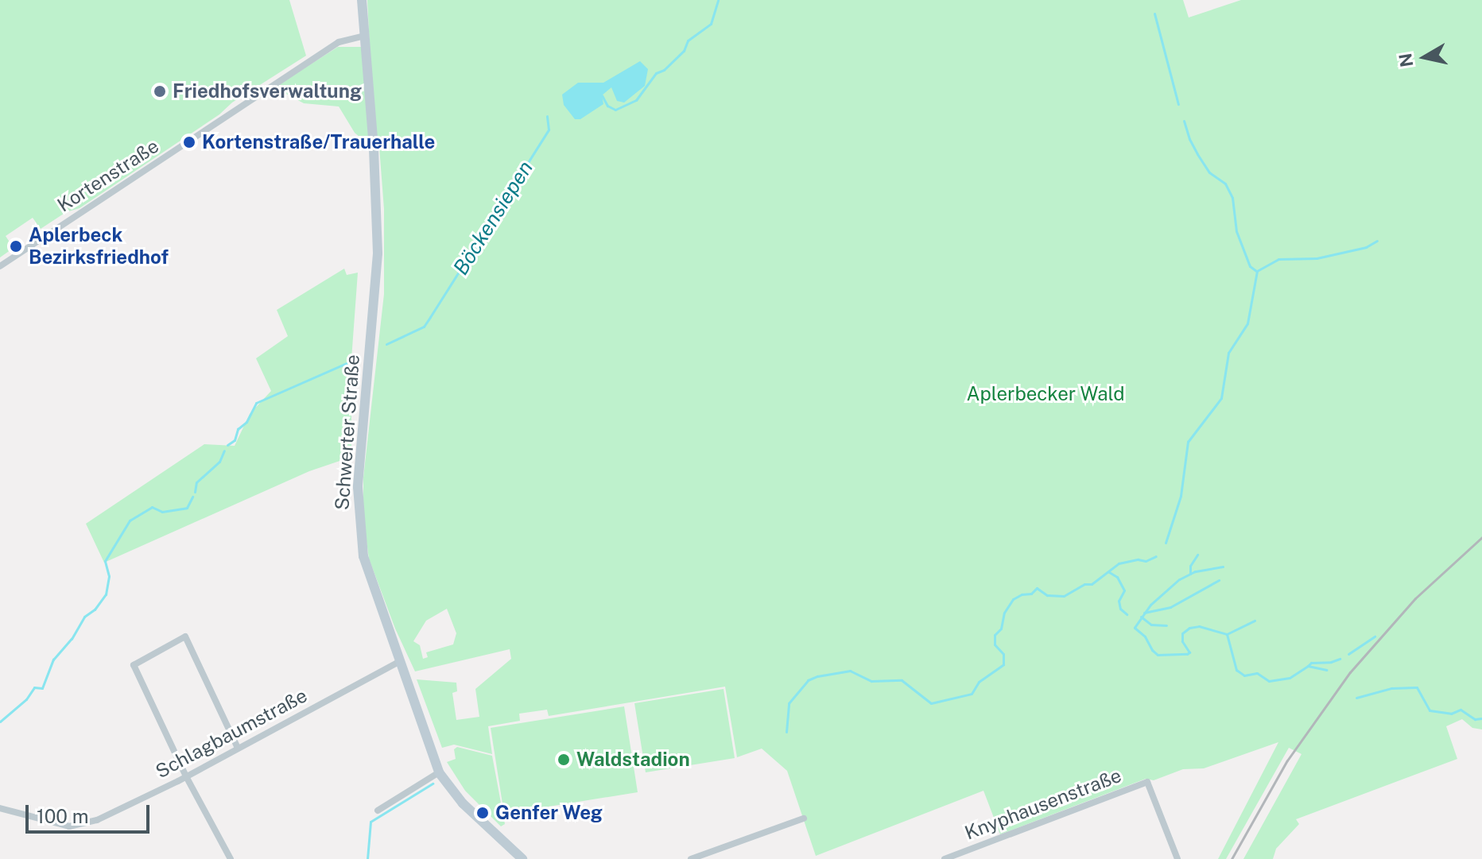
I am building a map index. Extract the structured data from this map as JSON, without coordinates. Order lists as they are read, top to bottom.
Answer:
{
  "streets": {
    "street": [
      "Kortenstraße",
      "Schwerter Straße",
      "Schlagbaumstraße",
      "Knyphausenstraße"
    ]
  },
  "crossings": [
    ["Kortenstraße", "Schwerter Straße"],
    ["Schwerter Straße", "Schlagbaumstraße"]
  ],
  "water": ["Böckensiepen"],
  "parks": ["Aplerbecker Wald"],
  "places": [
    "Friedhofsverwaltung",
    "Kortenstraße/Trauerhalle",
    "Aplerbeck Bezirksfriedhof",
    "Waldstadion",
    "Genfer Weg"
  ],
  "scale_bar": "100 m",
  "north": "left"
}
